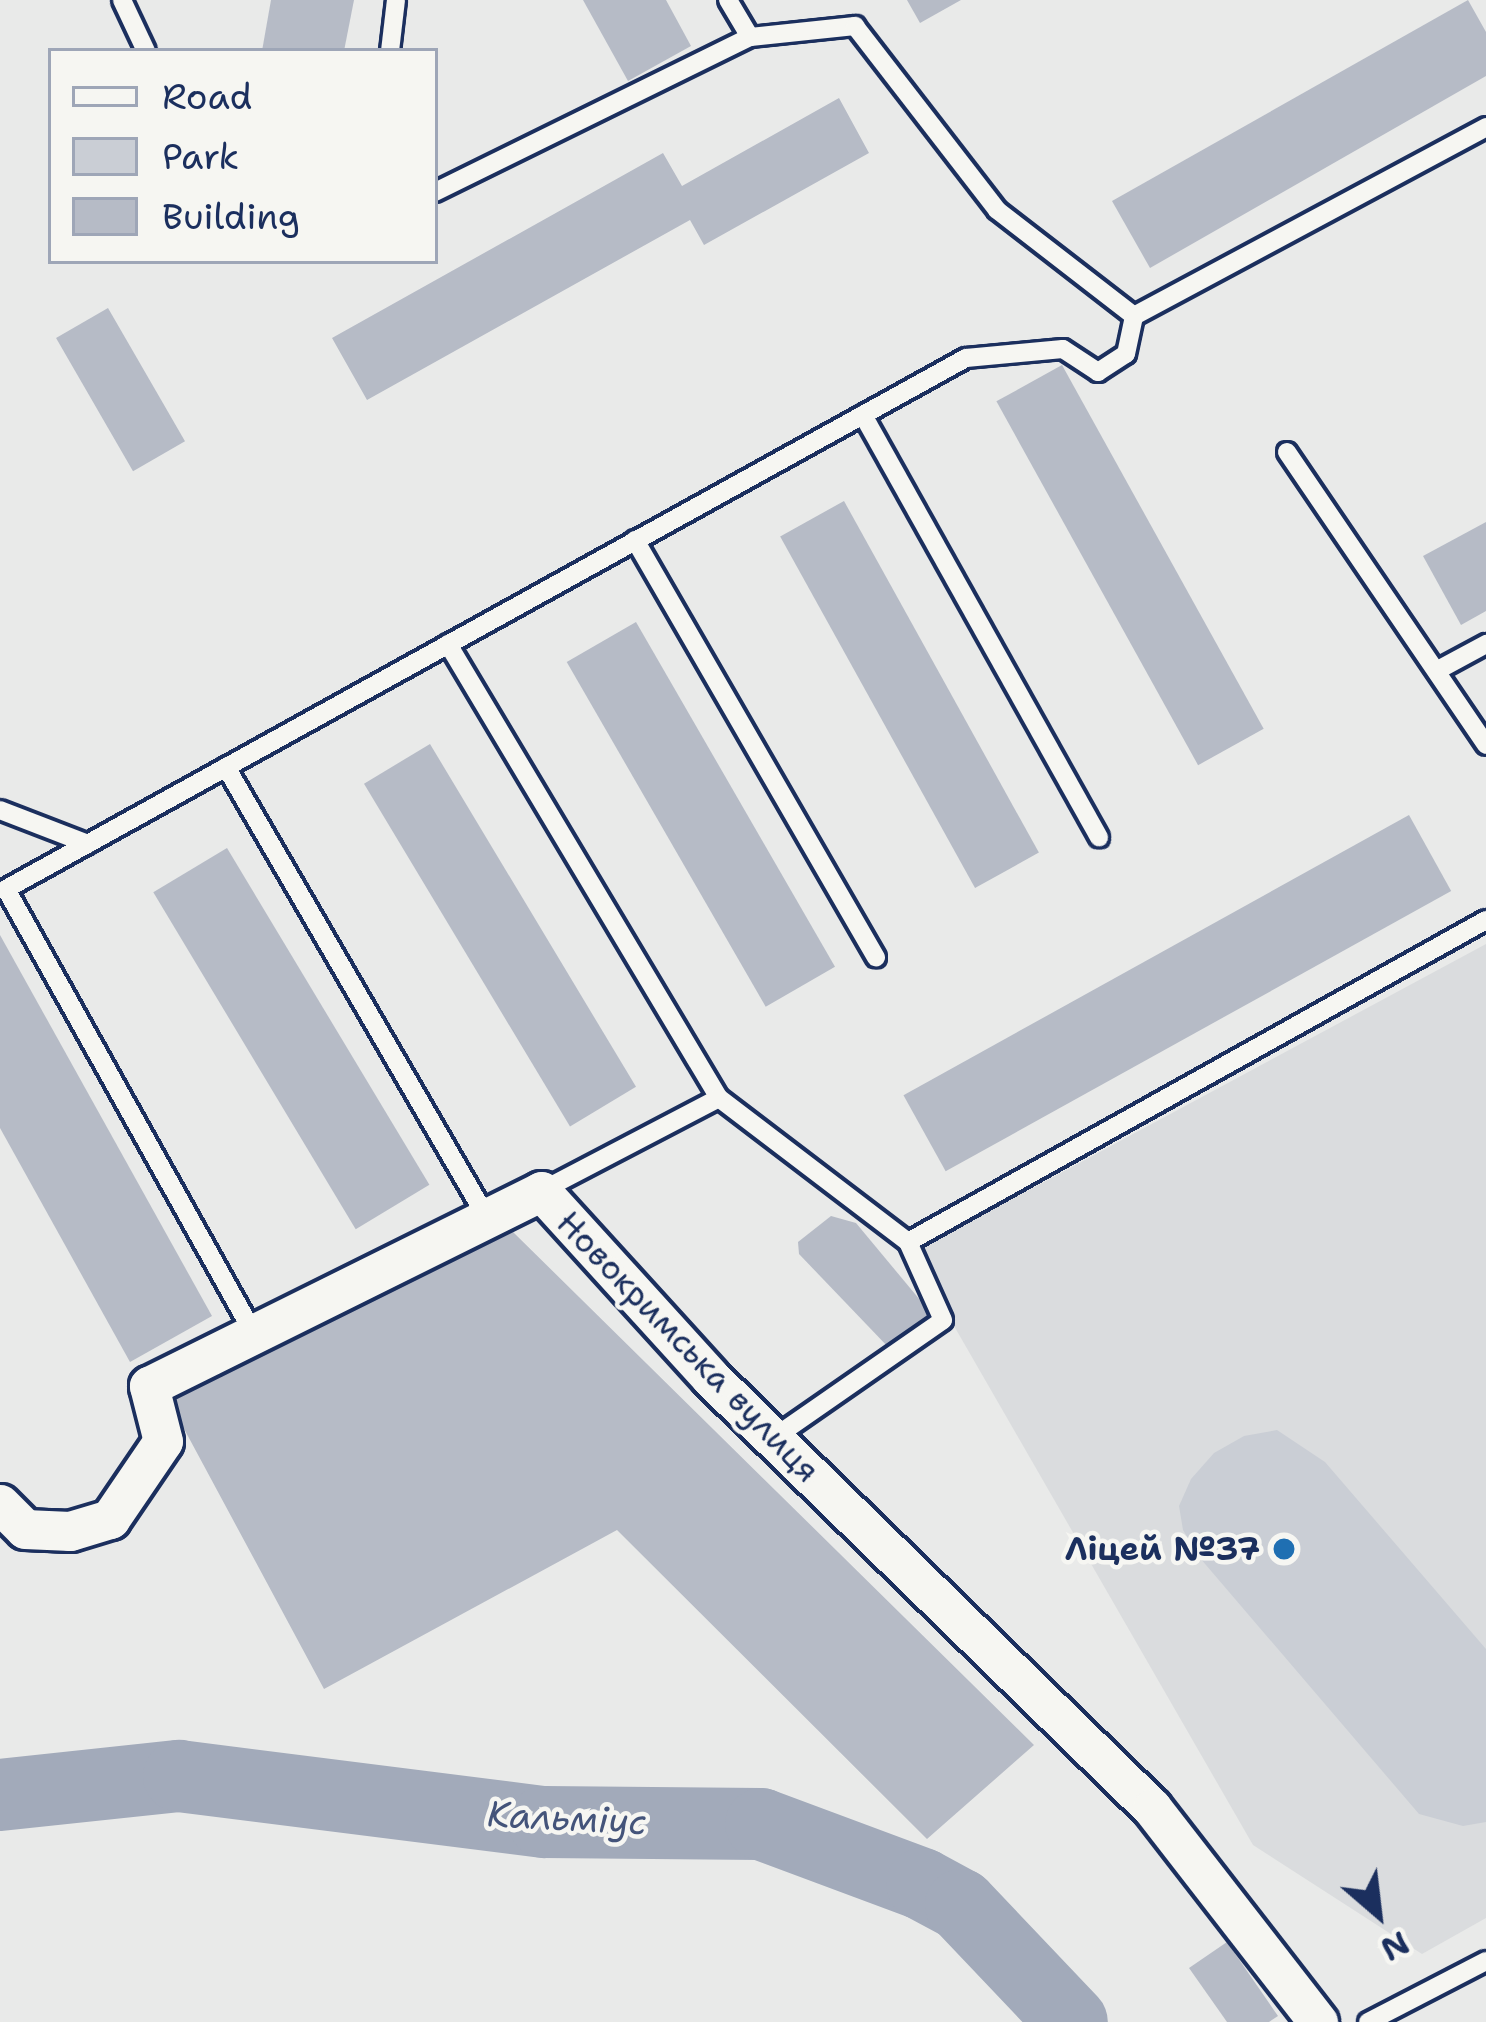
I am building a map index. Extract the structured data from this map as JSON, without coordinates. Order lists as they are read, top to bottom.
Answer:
{
  "streets": {
    "street": ["Новокримська вулиця"]
  },
  "water": ["Кальміус"],
  "places": ["Ліцей №37"],
  "legend": ["Road", "Park", "Building"],
  "north": "bottom right"
}
